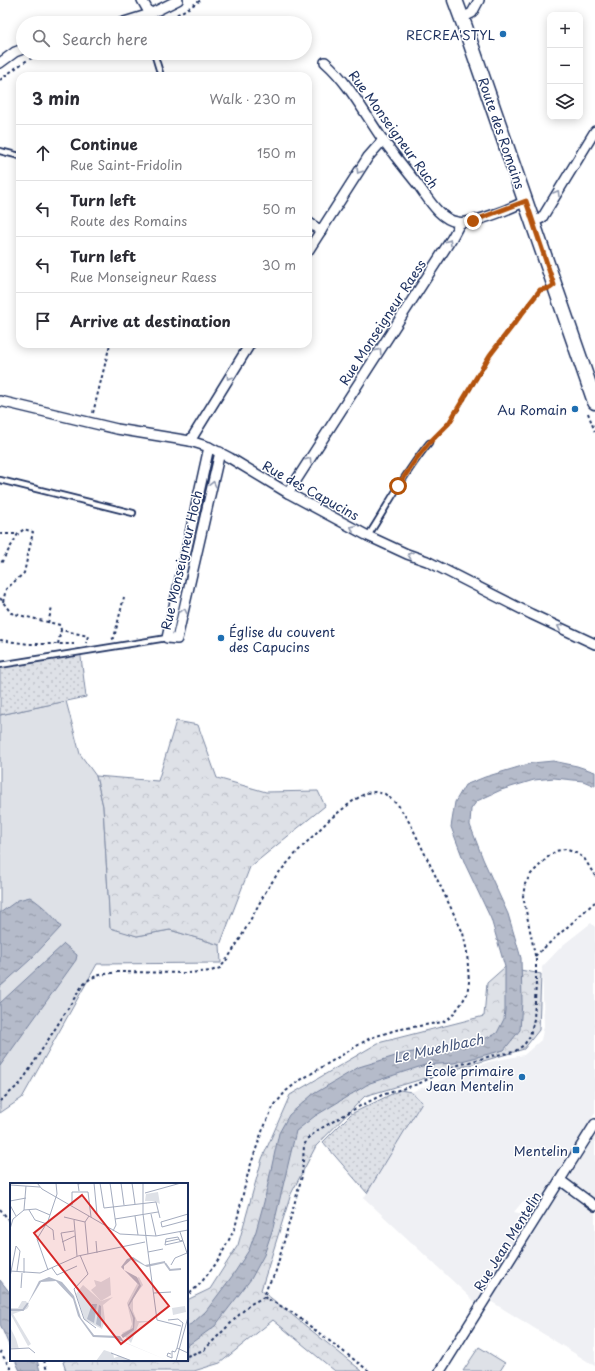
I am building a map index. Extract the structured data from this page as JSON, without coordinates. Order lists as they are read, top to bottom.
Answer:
{
  "streets": {
    "main road": ["Route des Romains"],
    "street": [
      "Rue Monseigneur Ruch",
      "Rue Monseigneur Raess",
      "Rue des Capucins",
      "Rue Monseigneur Hoch",
      "Rue Jean Mentelin"
    ]
  },
  "crossings": [
    ["Rue Monseigneur Ruch", "Rue Monseigneur Raess"],
    ["Rue Monseigneur Raess", "Rue des Capucins"],
    ["Rue des Capucins", "Rue Monseigneur Hoch"]
  ],
  "one_way": ["Rue Monseigneur Raess", "Rue des Capucins"],
  "water": ["Le Muehlbach"],
  "places": {
    "other": [
      "RECREA'STYL",
      "Au Romain",
      "Église du couvent des Capucins",
      "École primaire Jean Mentelin"
    ],
    "transit": ["Mentelin"]
  },
  "page": {
    "map_buttons": ["+", "−"],
    "search": "Search here",
    "heading": ["3 min", "Walk · 230 m"],
    "list": [
      ["Continue", "Rue Saint-Fridolin", "150 m"],
      ["Turn left", "Route des Romains", "50 m"],
      ["Turn left", "Rue Monseigneur Raess", "30 m"],
      "Arrive at destination"
    ]
  }
}
